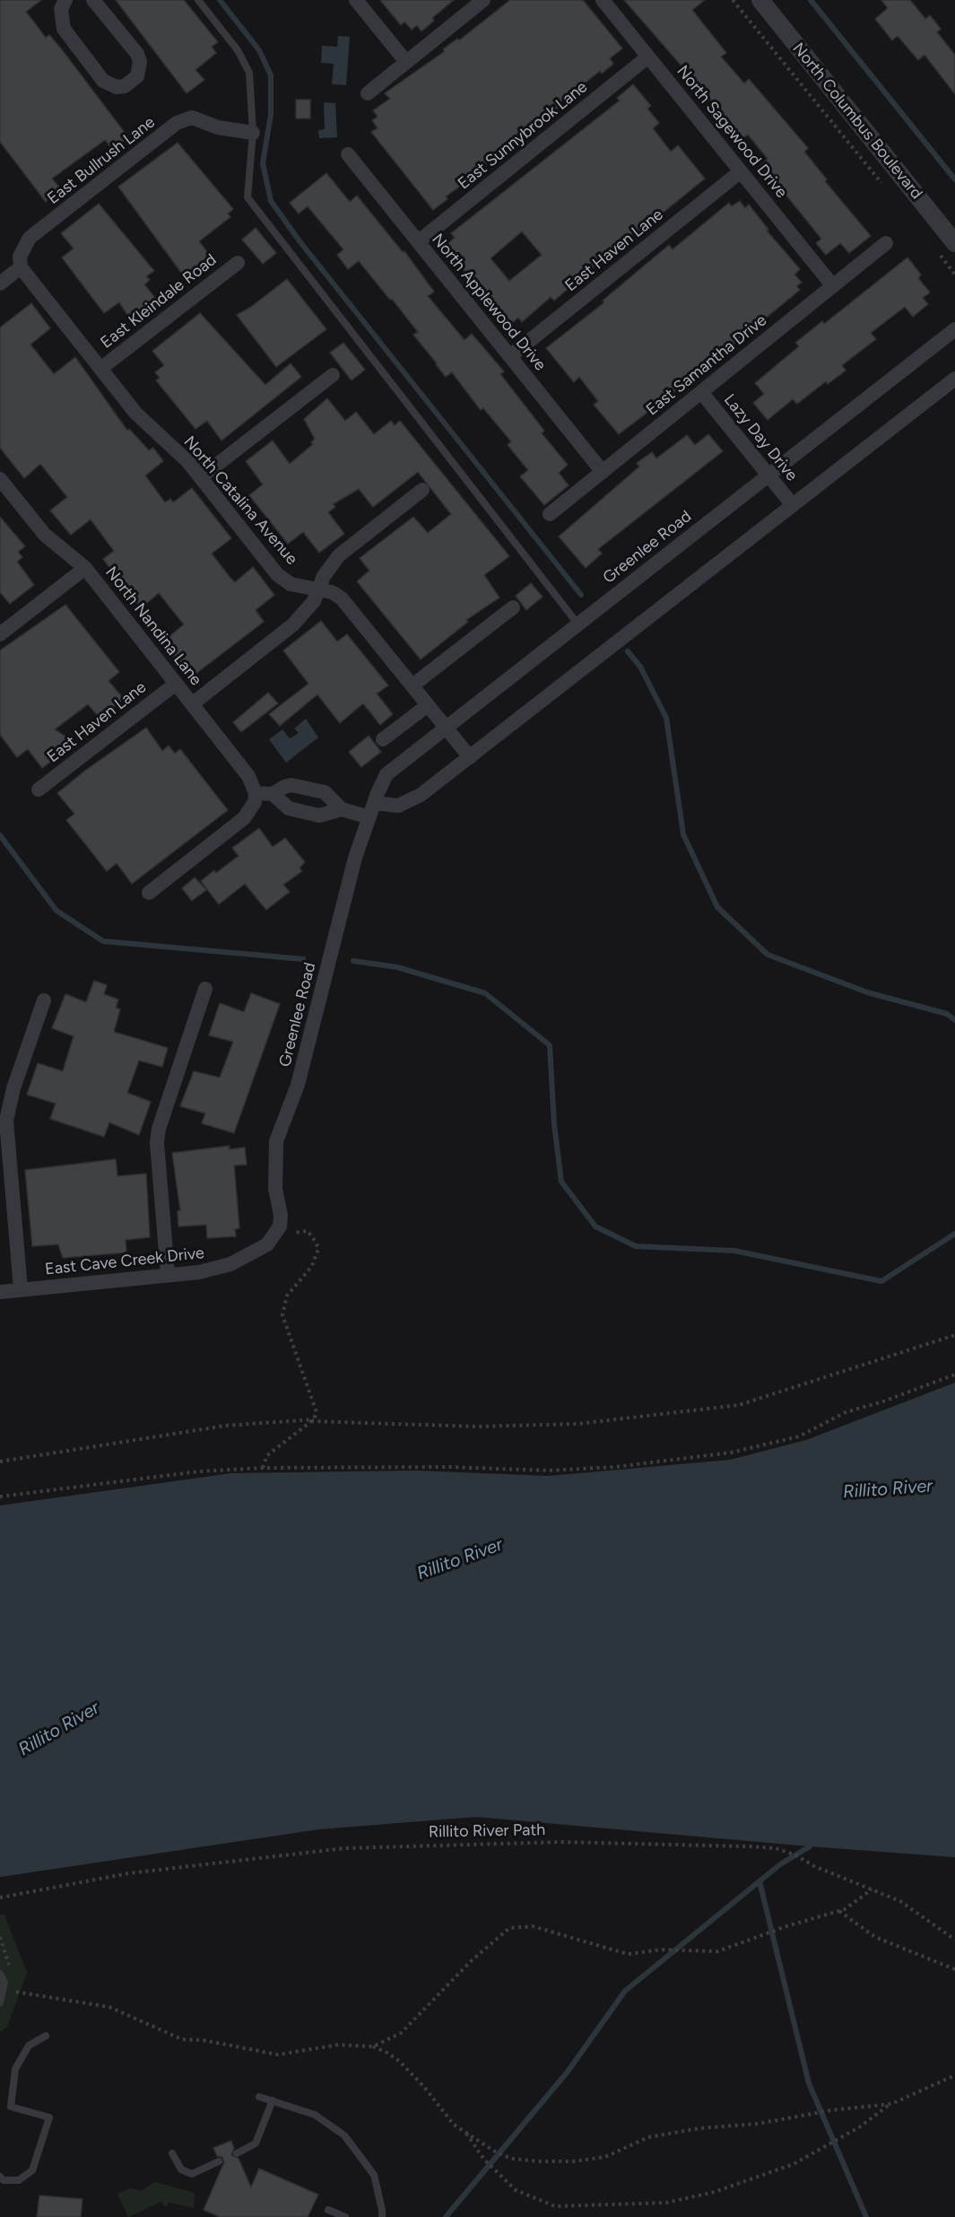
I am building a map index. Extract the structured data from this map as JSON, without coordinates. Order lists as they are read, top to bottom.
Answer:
{
  "streets": {
    "street": [
      "North Columbus Boulevard",
      "North Sagewood Drive",
      "East Sunnybrook Lane",
      "East Bullrush Lane",
      "East Haven Lane",
      "East Kleindale Road",
      "North Applewood Drive",
      "East Samantha Drive",
      "Lazy Day Drive",
      "North Catalina Avenue",
      "Greenlee Road",
      "North Nandina Lane",
      "East Cave Creek Drive"
    ],
    "path": ["Rillito River Path"]
  },
  "crossings": [
    ["North Sagewood Drive", "East Sunnybrook Lane"],
    ["North Sagewood Drive", "East Haven Lane"],
    ["North Sagewood Drive", "East Samantha Drive"],
    ["East Sunnybrook Lane", "North Applewood Drive"],
    ["East Bullrush Lane", "North Catalina Avenue"],
    ["East Haven Lane", "North Applewood Drive"],
    ["East Haven Lane", "North Nandina Lane"],
    ["East Kleindale Road", "North Catalina Avenue"],
    ["North Applewood Drive", "East Samantha Drive"],
    ["East Samantha Drive", "Lazy Day Drive"],
    ["Lazy Day Drive", "Greenlee Road"],
    ["North Catalina Avenue", "Greenlee Road"],
    ["Greenlee Road", "East Cave Creek Drive"]
  ],
  "water": ["Rillito River"]
}
